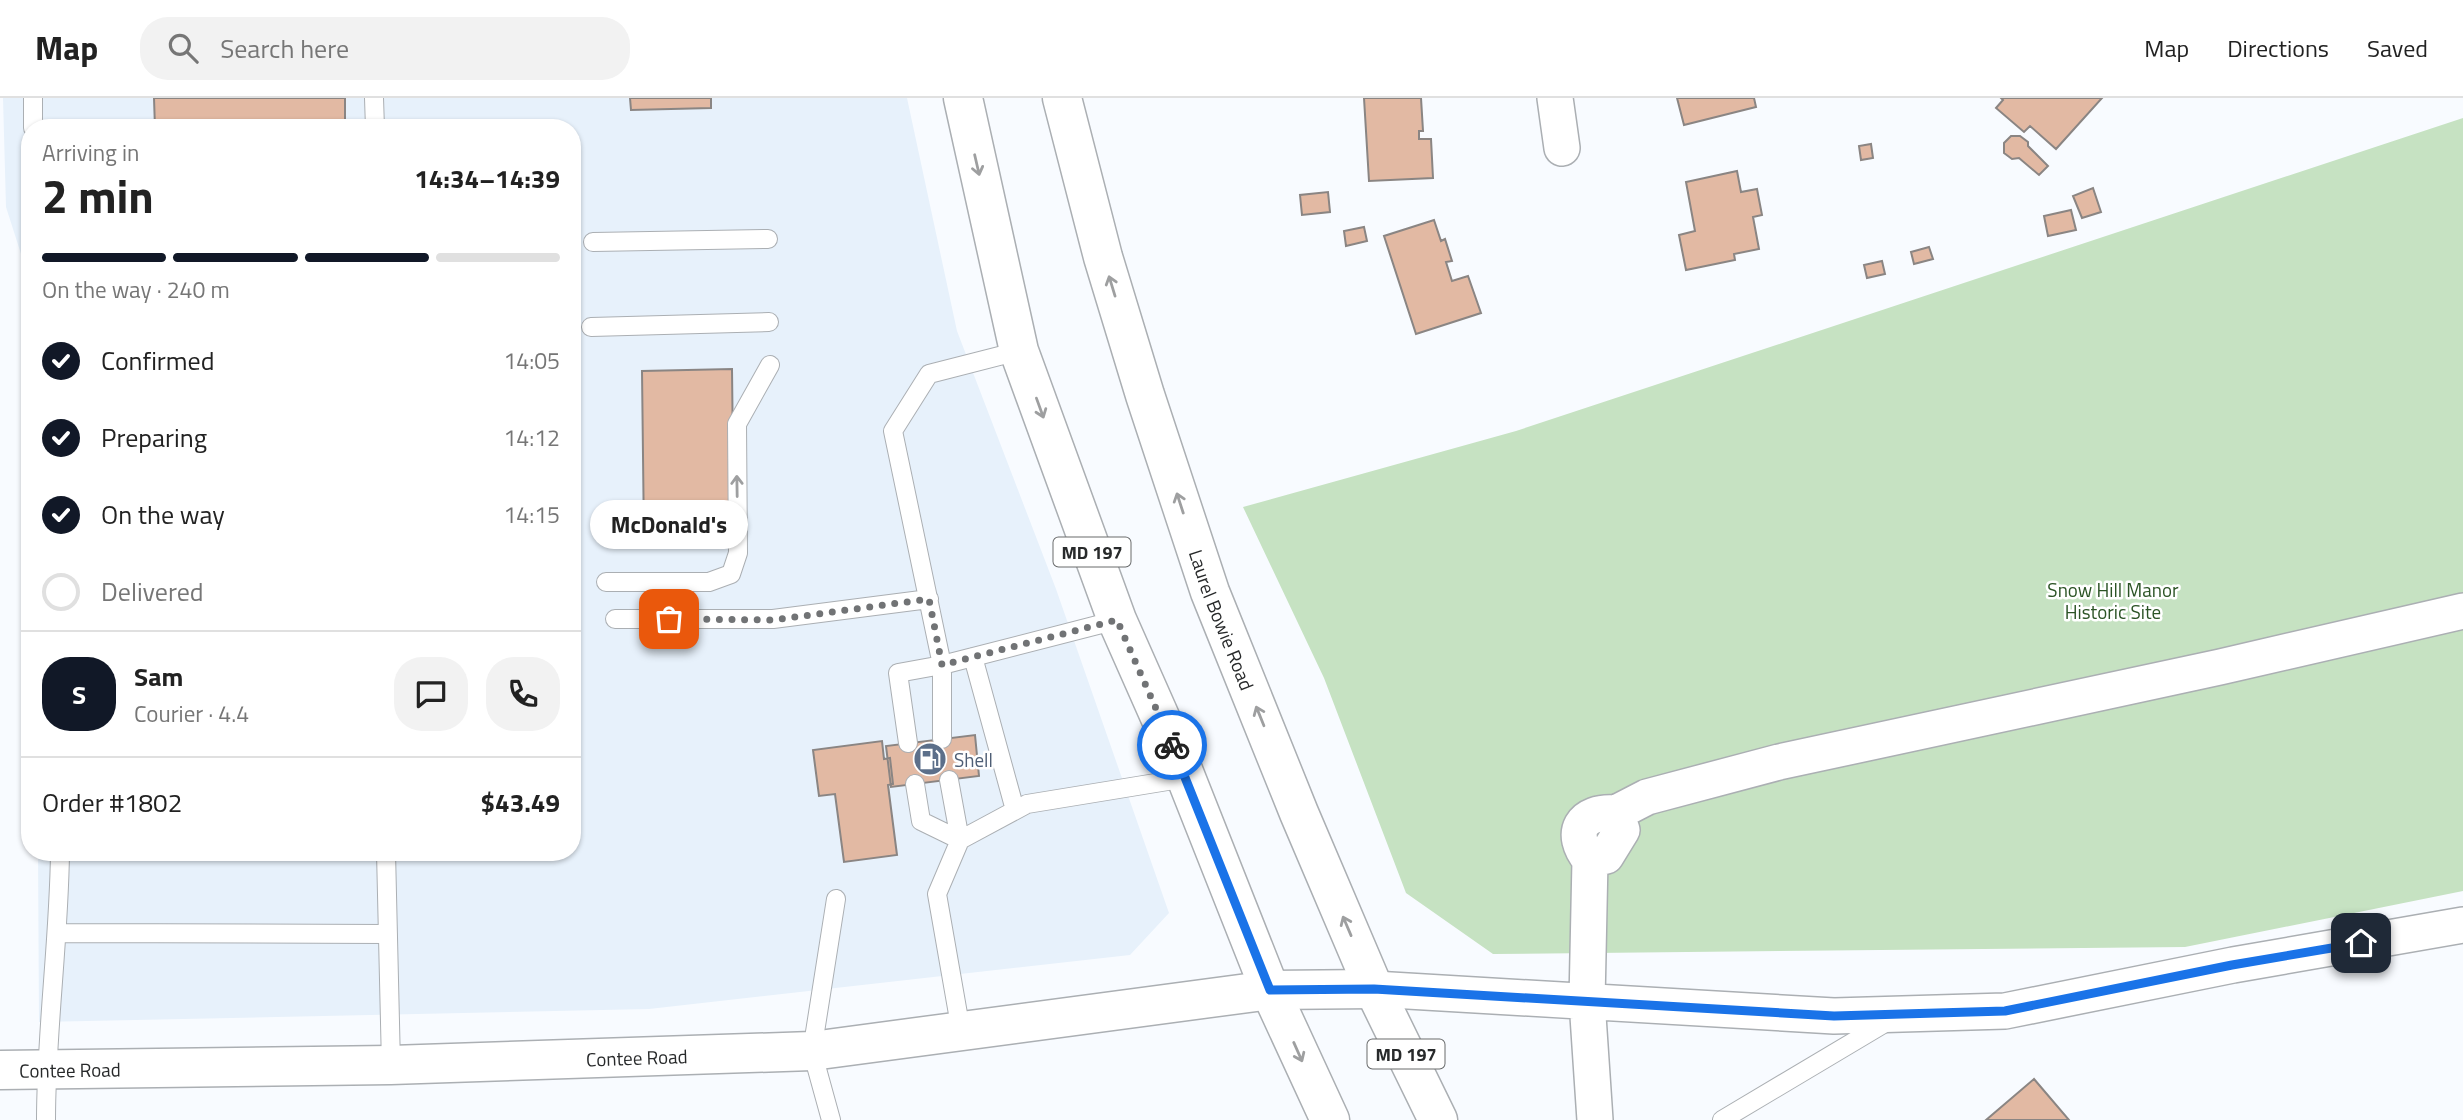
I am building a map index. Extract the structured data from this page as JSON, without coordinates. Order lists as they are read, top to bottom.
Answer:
{
  "streets": {
    "main road": ["MD 197", "Laurel Bowie Road", "Contee Road"]
  },
  "crossings": [
    ["MD 197", "Contee Road"],
    ["Laurel Bowie Road", "Contee Road"]
  ],
  "parks": ["Snow Hill Manor Historic Site"],
  "places": {
    "other": ["McDonald's"],
    "fuel station": ["Shell"]
  },
  "page": {
    "header": "Map",
    "search": "Search here",
    "nav": ["Map", "Directions", "Saved"],
    "heading": ["2 min", "Arriving in", "14:34–14:39"],
    "panel": [
      "Sam",
      "Courier · 4.4",
      "Order #1802",
      "$43.49"
    ],
    "bar": "On the way · 240 m",
    "list": [
      ["Confirmed", "14:05"],
      ["Preparing", "14:12"],
      ["On the way", "14:15"],
      "Delivered"
    ],
    "bubble": "McDonald's",
    "round": "S"
  }
}
